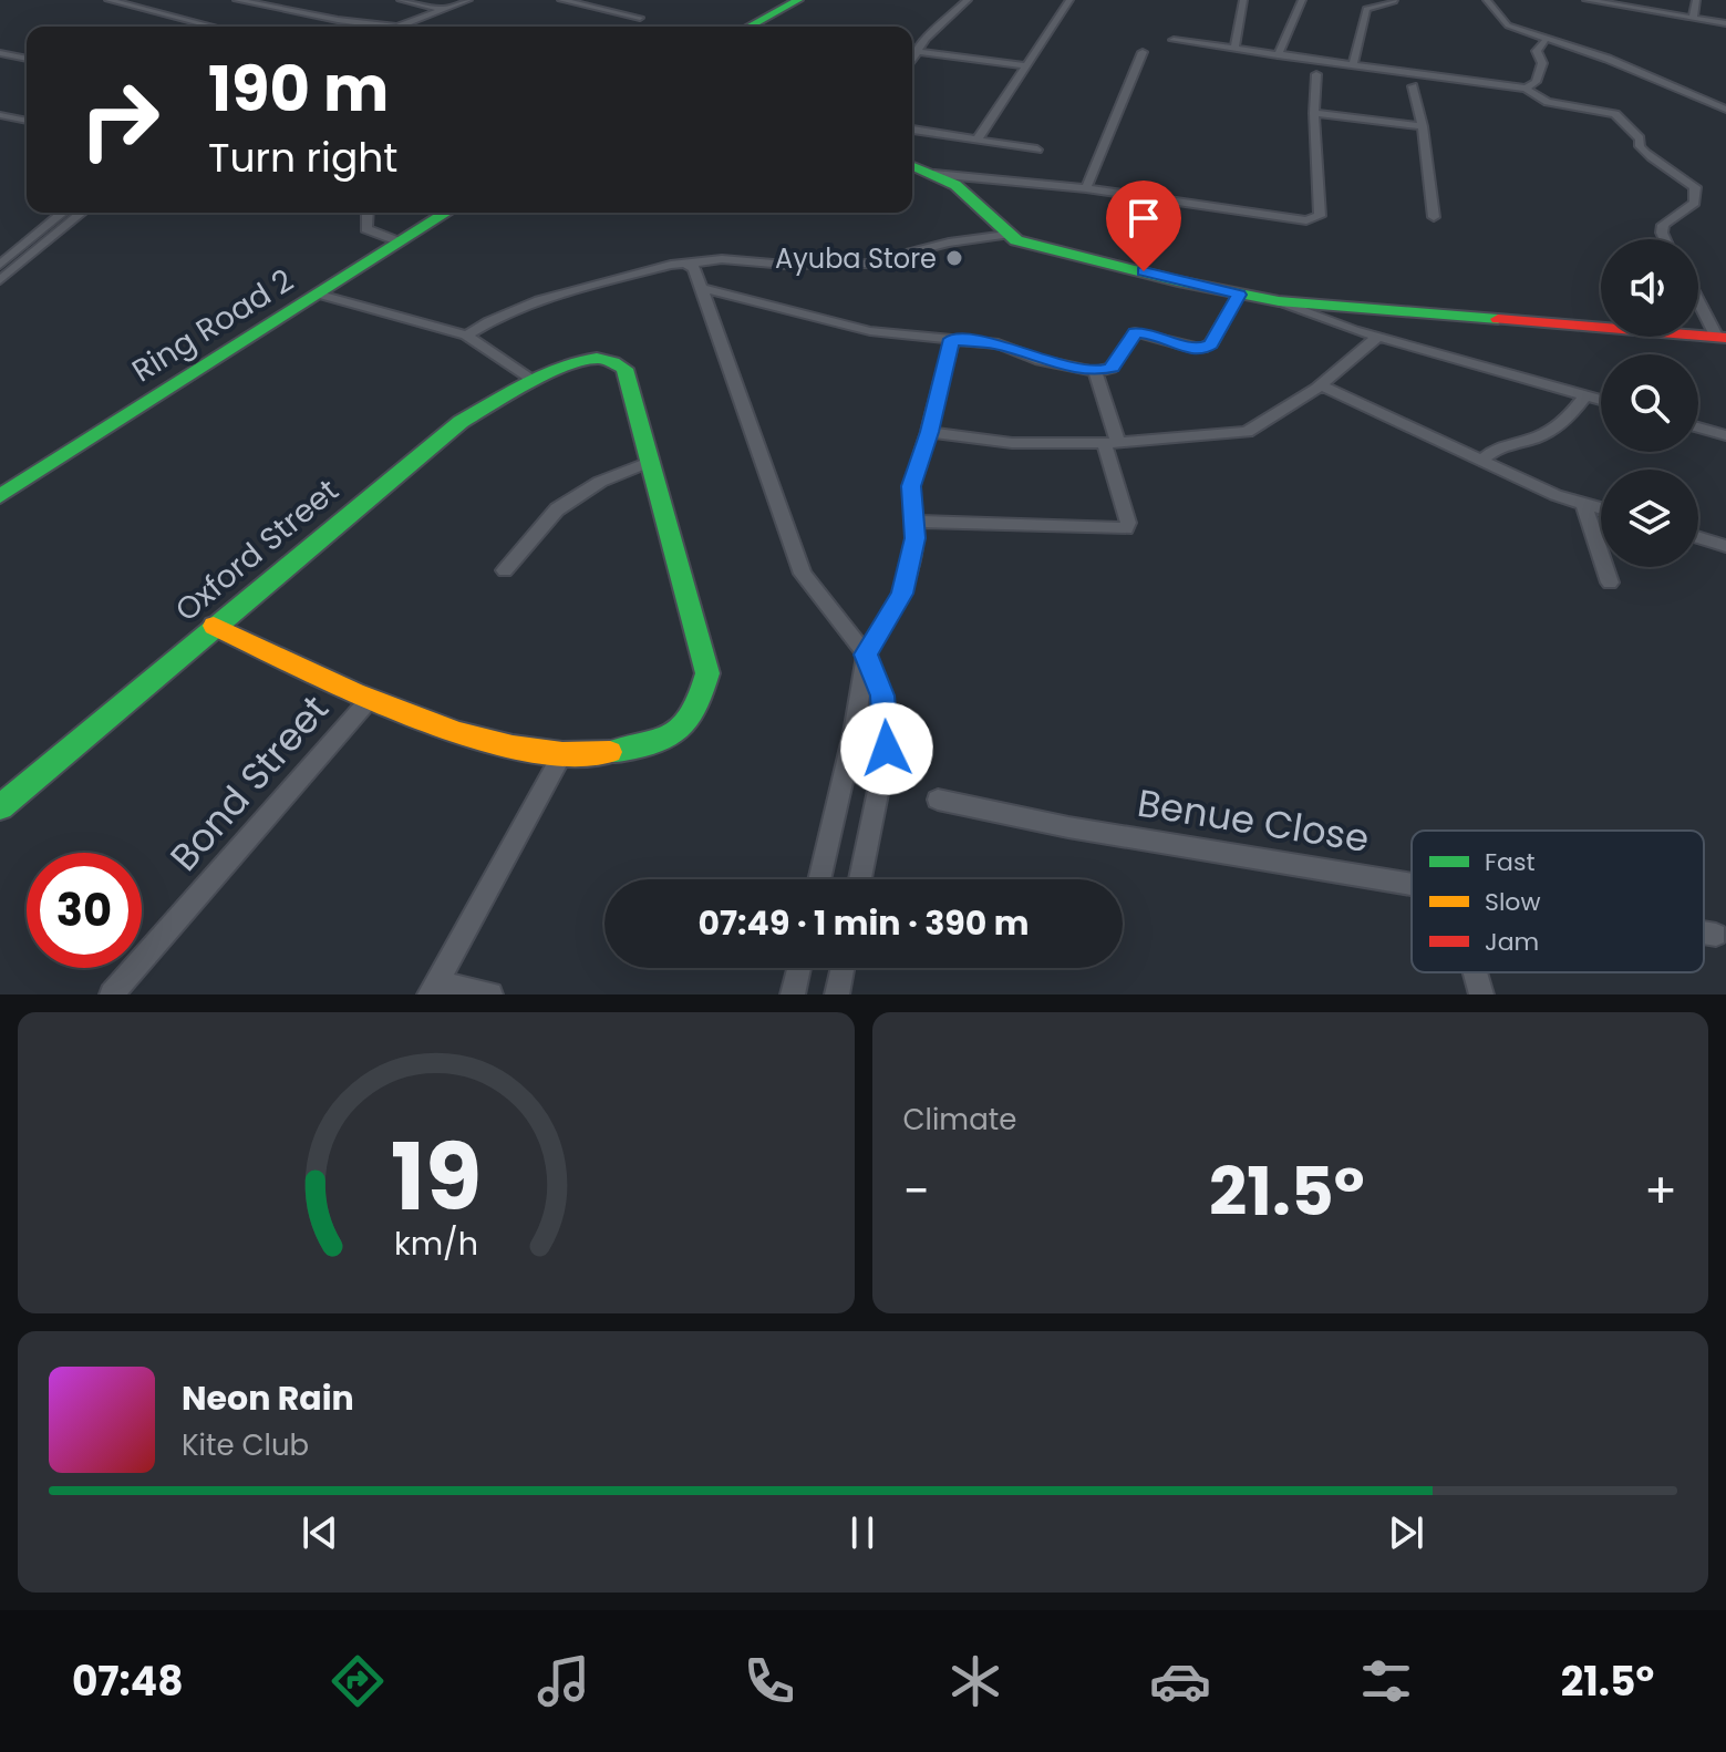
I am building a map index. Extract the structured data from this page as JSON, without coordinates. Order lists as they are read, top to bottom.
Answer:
{
  "streets": {
    "street": [
      "Ring Road 2",
      "Oxford Street",
      "Bond Street",
      "Benue Close"
    ]
  },
  "places": ["Ayuba Store"],
  "legend": ["Fast", "Slow", "Jam"],
  "page": {
    "turn": ["190 m", "Turn right"],
    "limit": "30",
    "trip": "07:49 · 1 min · 390 m",
    "tile": "Climate",
    "heat": ["−", "21.5°", "+"],
    "song": ["Neon Rain", "Kite Club"],
    "tabs": ["07:48", "21.5°"],
    "gauge": ["19", "km/h"]
  }
}
